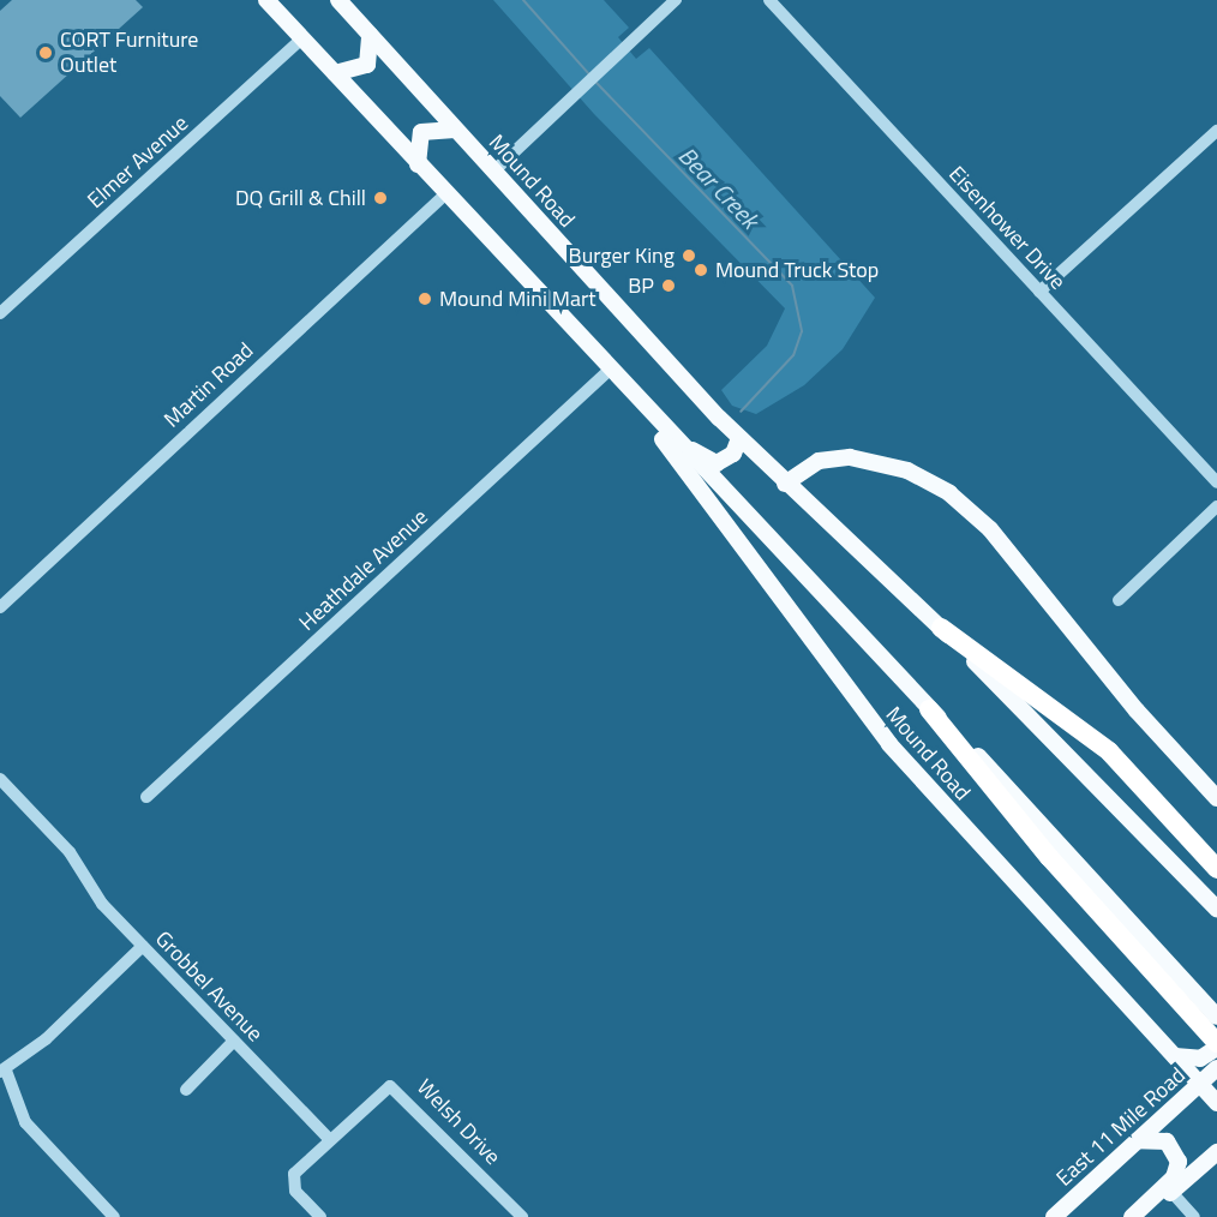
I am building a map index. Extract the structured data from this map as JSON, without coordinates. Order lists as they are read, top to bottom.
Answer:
{
  "streets": {
    "main road": ["Mound Road", "East 11 Mile Road"],
    "street": [
      "Elmer Avenue",
      "Eisenhower Drive",
      "Martin Road",
      "Heathdale Avenue",
      "Grobbel Avenue",
      "Welsh Drive"
    ]
  },
  "crossings": [
    ["Elmer Avenue", "Mound Road"],
    ["Mound Road", "Martin Road"],
    ["Mound Road", "Heathdale Avenue"],
    ["Mound Road", "East 11 Mile Road"],
    ["Grobbel Avenue", "Welsh Drive"]
  ],
  "water": ["Bear Creek"],
  "places": [
    "CORT Furniture Outlet",
    "DQ Grill & Chill",
    "Burger King",
    "Mound Truck Stop",
    "BP",
    "Mound Mini Mart"
  ]
}
